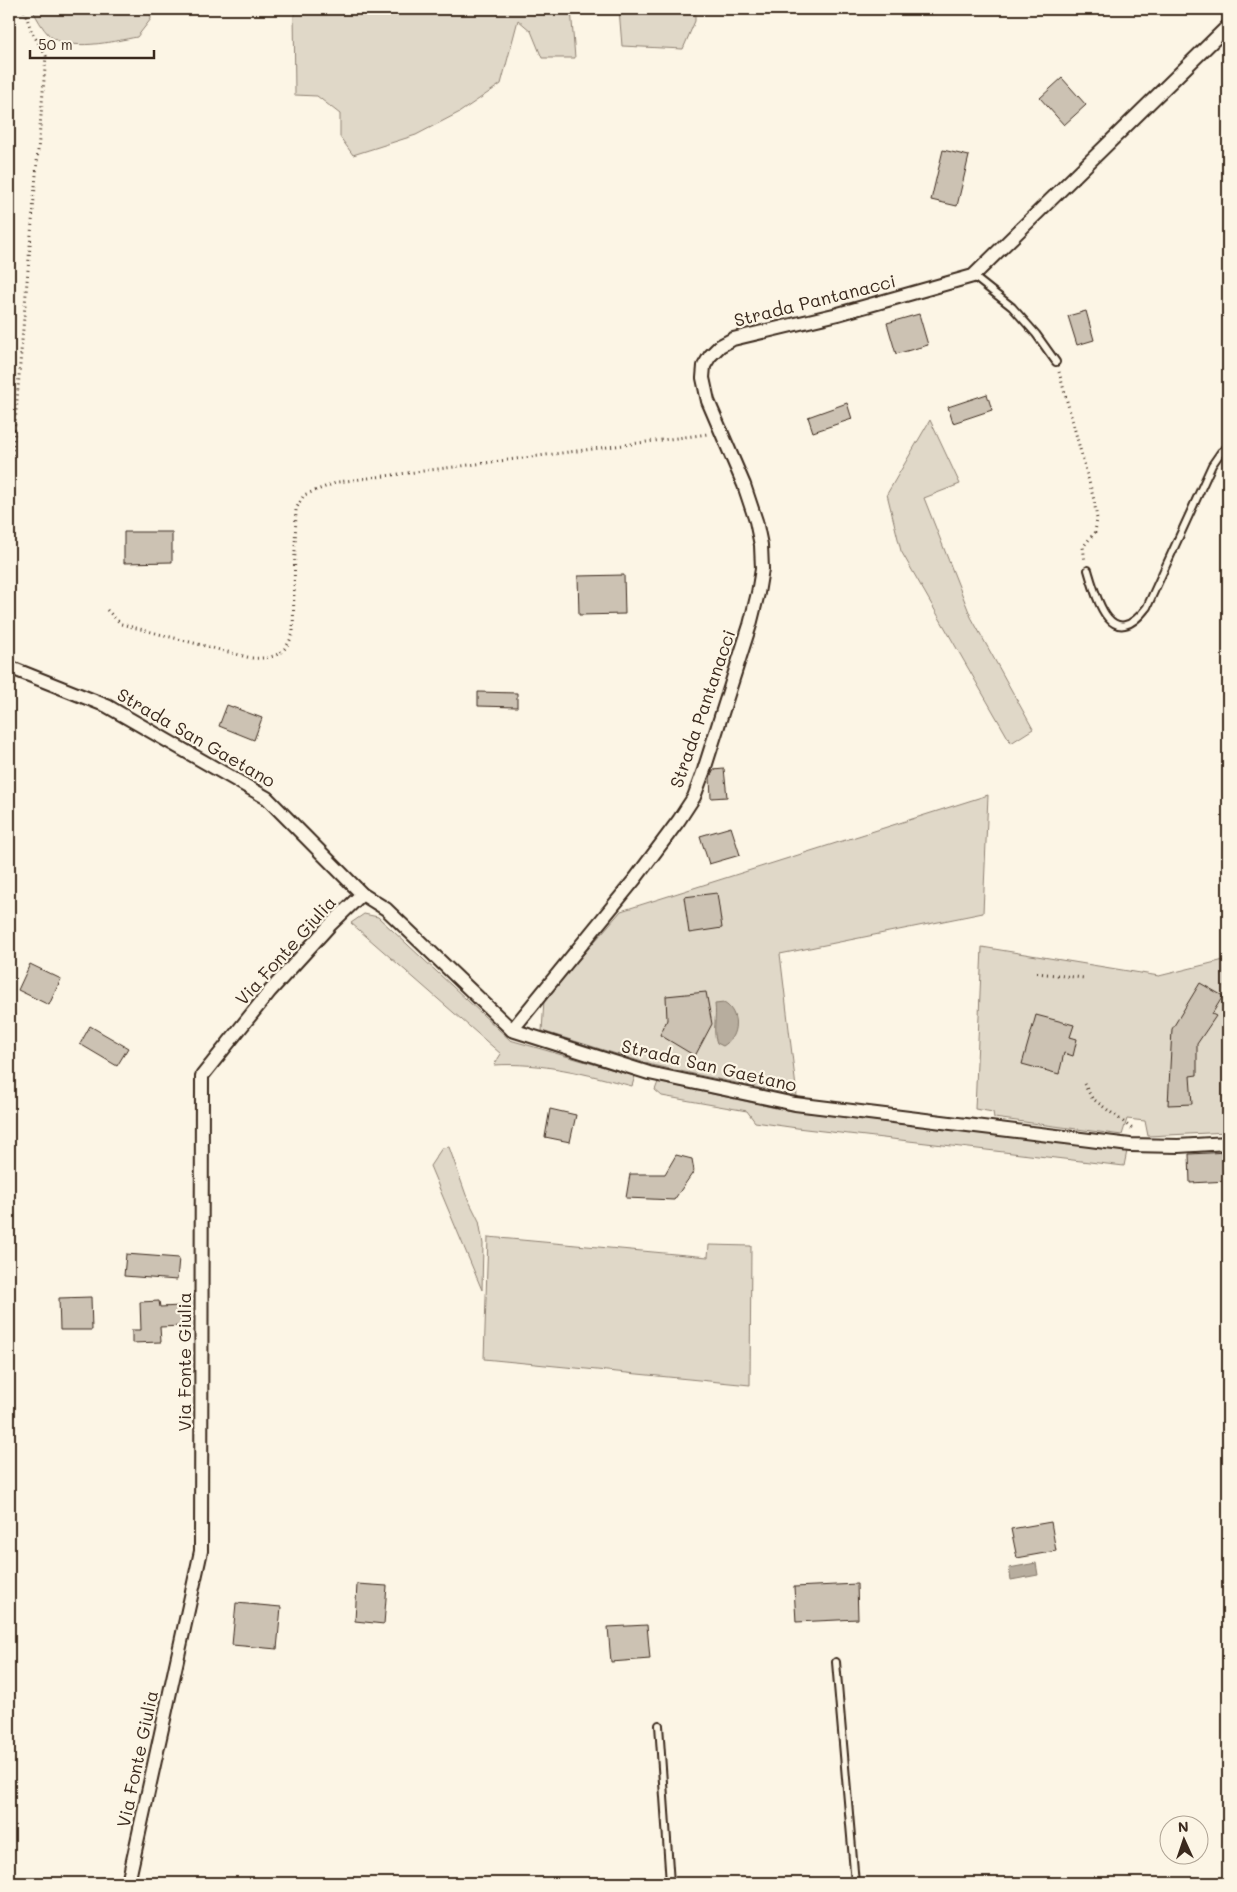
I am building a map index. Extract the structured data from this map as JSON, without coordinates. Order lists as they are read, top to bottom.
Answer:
{
  "streets": {
    "street": ["Strada Pantanacci", "Strada San Gaetano", "Via Fonte Giulia"]
  },
  "crossings": [
    ["Strada Pantanacci", "Strada San Gaetano"],
    ["Strada San Gaetano", "Via Fonte Giulia"]
  ],
  "scale_bar": "50 m",
  "north": "top"
}
